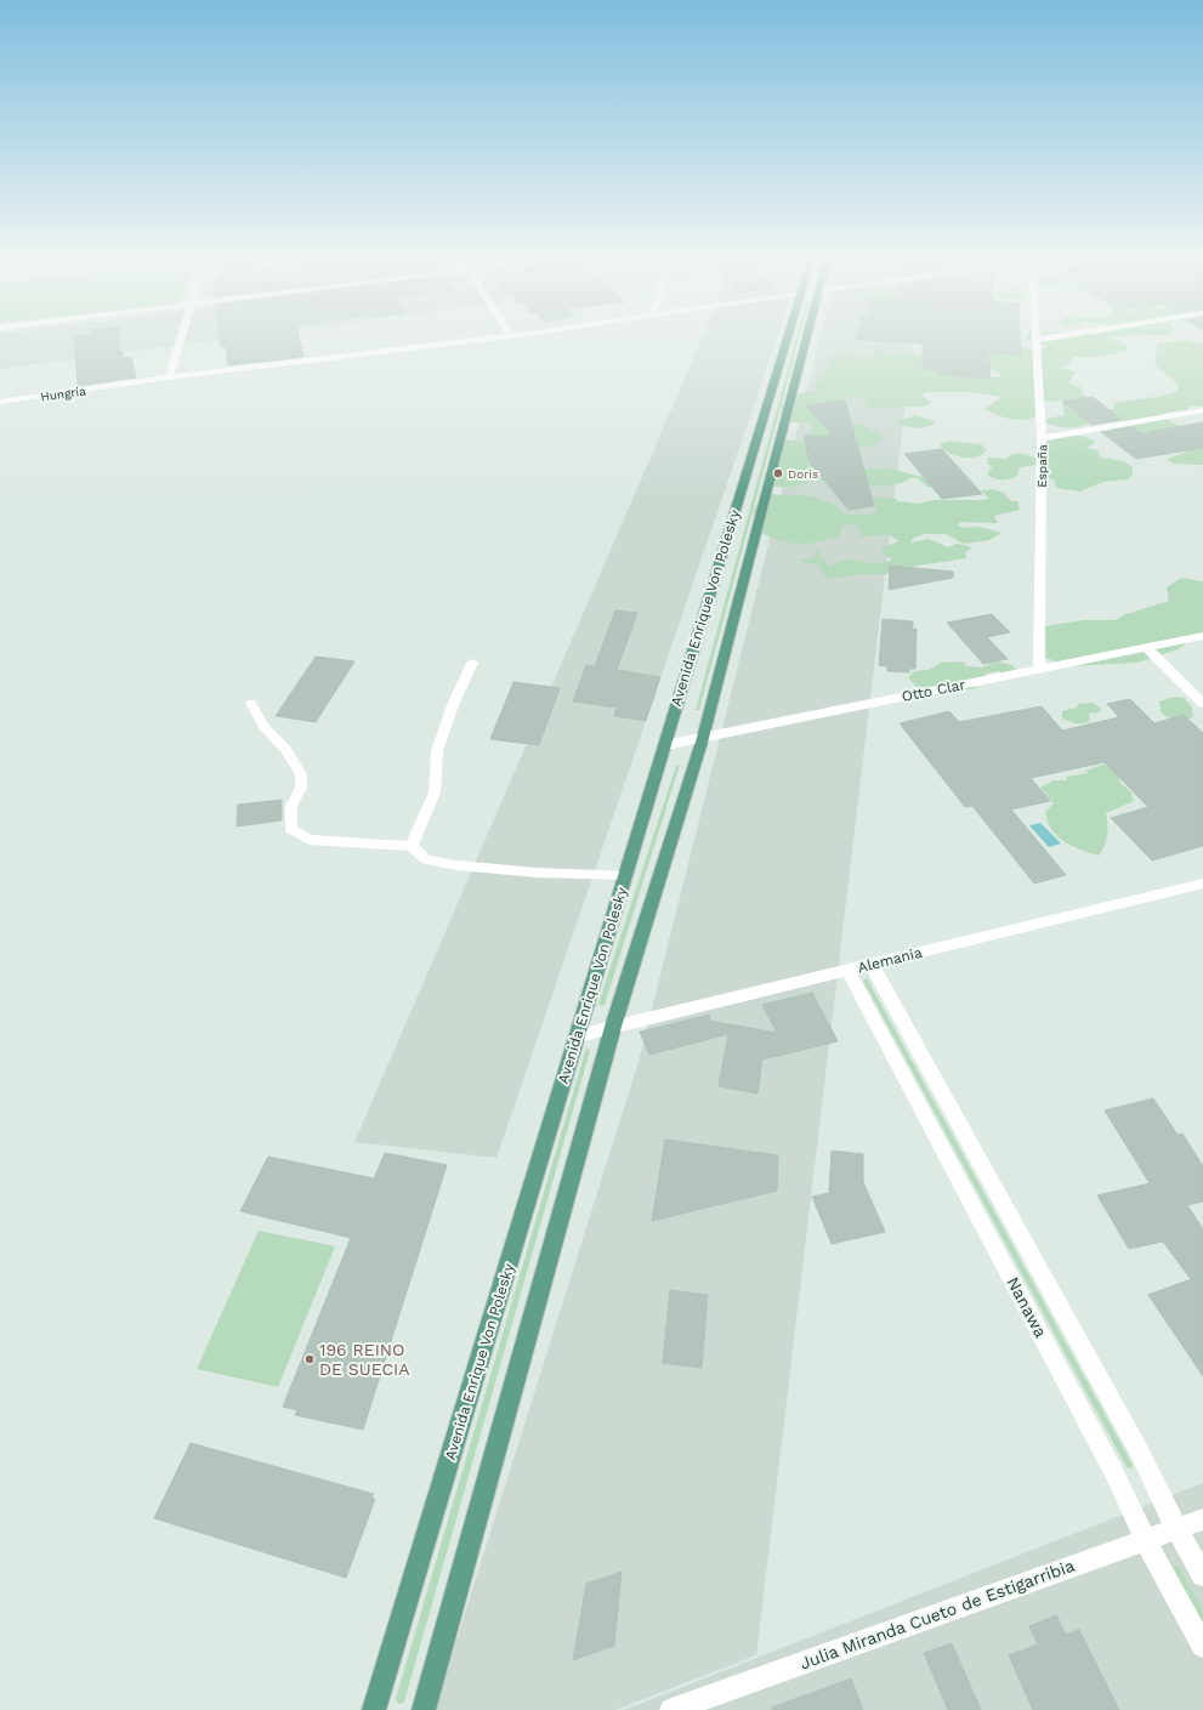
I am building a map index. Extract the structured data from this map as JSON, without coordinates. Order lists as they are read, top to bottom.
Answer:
{
  "streets": {
    "main road": ["Avenida Enrique Von Polesky"],
    "street": [
      "Hungría",
      "España",
      "Otto Clar",
      "Alemania",
      "Nanawa",
      "Julia Miranda Cueto de Estigarribia"
    ]
  },
  "crossings": [
    ["España", "Otto Clar"],
    ["Avenida Enrique Von Polesky", "Otto Clar"],
    ["Avenida Enrique Von Polesky", "Alemania"],
    ["Alemania", "Nanawa"],
    ["Nanawa", "Julia Miranda Cueto de Estigarribia"]
  ],
  "places": ["Doris", "196 REINO DE SUECIA"]
}
